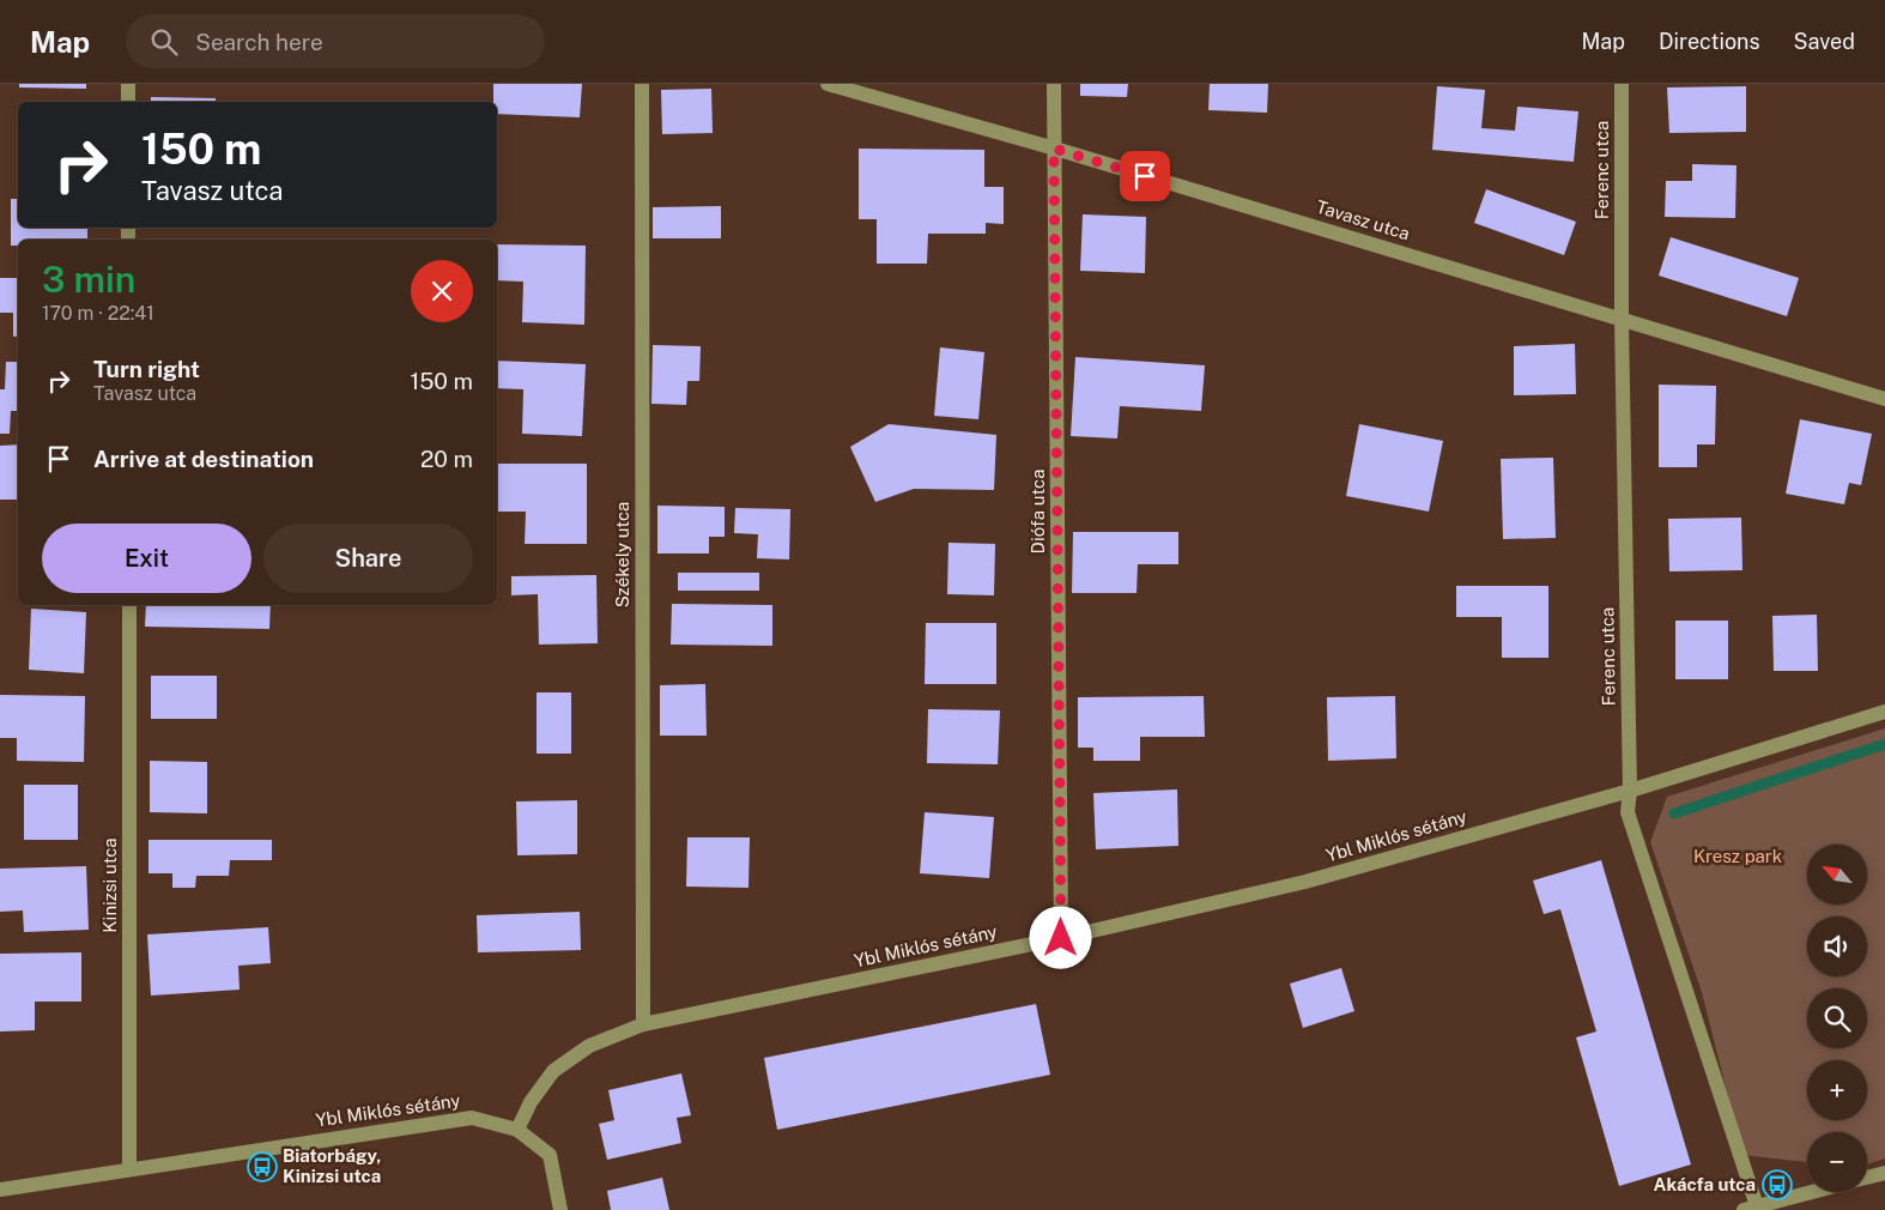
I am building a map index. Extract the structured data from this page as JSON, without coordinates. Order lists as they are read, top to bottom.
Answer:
{
  "streets": {
    "street": [
      "Ferenc utca",
      "Tavasz utca",
      "Diófa utca",
      "Székely utca",
      "Ybl Miklós sétány",
      "Kinizsi utca"
    ]
  },
  "crossings": [
    ["Ferenc utca", "Tavasz utca"],
    ["Ferenc utca", "Ybl Miklós sétány"],
    ["Tavasz utca", "Diófa utca"],
    ["Diófa utca", "Ybl Miklós sétány"],
    ["Székely utca", "Ybl Miklós sétány"],
    ["Ybl Miklós sétány", "Kinizsi utca"]
  ],
  "parks": ["Kresz park"],
  "places": {
    "bus stop": ["Biatorbágy, Kinizsi utca", "Akácfa utca"]
  },
  "north": "top left",
  "page": {
    "header": "Map",
    "search": "Search here",
    "nav": ["Map", "Directions", "Saved"],
    "turn": ["150 m", "Tavasz utca"],
    "heading": ["3 min", "170 m · 22:41"],
    "list": [
      {
        "name": "Turn right",
        "note": "Tavasz utca",
        "value": "150 m"
      },
      {
        "name": "Arrive at destination",
        "value": "20 m"
      }
    ],
    "buttons": ["Exit", "Share"],
    "map_buttons": ["+", "−"]
  }
}
